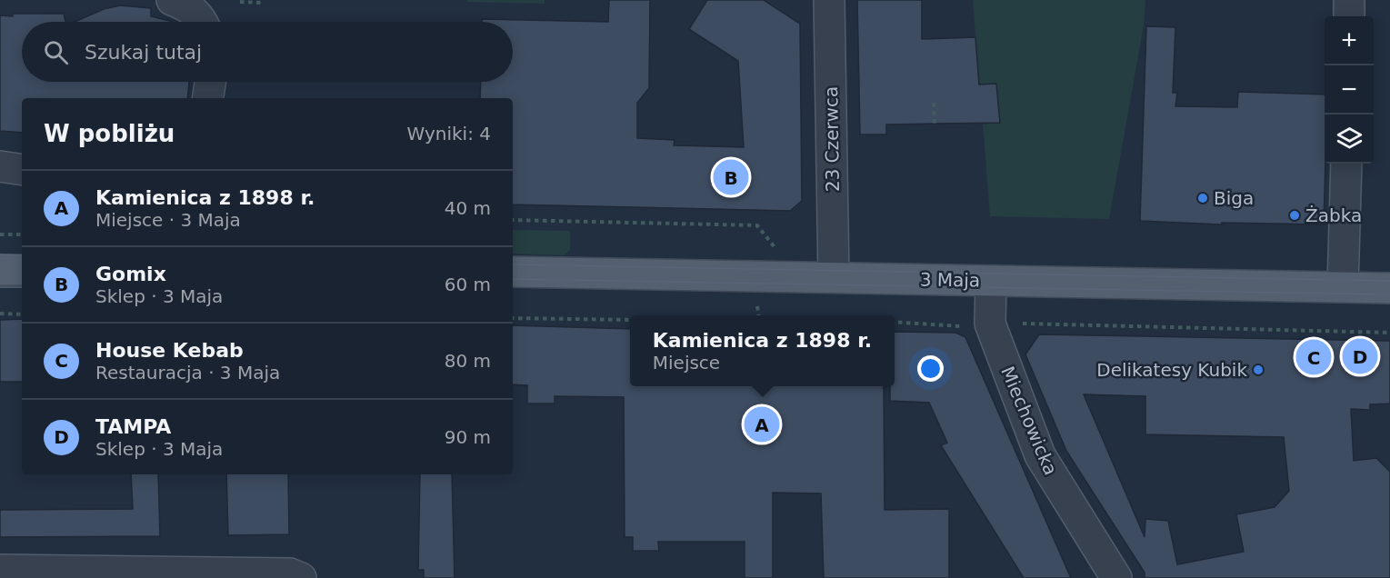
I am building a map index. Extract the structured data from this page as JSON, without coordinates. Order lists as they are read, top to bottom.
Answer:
{
  "streets": {
    "main road": ["3 Maja"],
    "street": ["23 Czerwca", "Miechowicka"]
  },
  "crossings": [
    ["23 Czerwca", "3 Maja"],
    ["3 Maja", "Miechowicka"]
  ],
  "places": ["Biga", "Żabka", "Delikatesy Kubik"],
  "page": {
    "map_buttons": ["+", "−"],
    "search": "Szukaj tutaj",
    "heading": ["W pobliżu", "Wyniki: 4"],
    "pins": [
      "B",
      "D",
      "C",
      "A"
    ],
    "list": [
      {
        "mark": "A",
        "name": "Kamienica z 1898 r.",
        "note": "Miejsce · 3 Maja",
        "value": "40 m"
      },
      {
        "mark": "B",
        "name": "Gomix",
        "note": "Sklep · 3 Maja",
        "value": "60 m"
      },
      {
        "mark": "C",
        "name": "House Kebab",
        "note": "Restauracja · 3 Maja",
        "value": "80 m"
      },
      {
        "mark": "D",
        "name": "TAMPA",
        "note": "Sklep · 3 Maja",
        "value": "90 m"
      }
    ],
    "popup": ["Kamienica z 1898 r.", "Miejsce"]
  }
}
